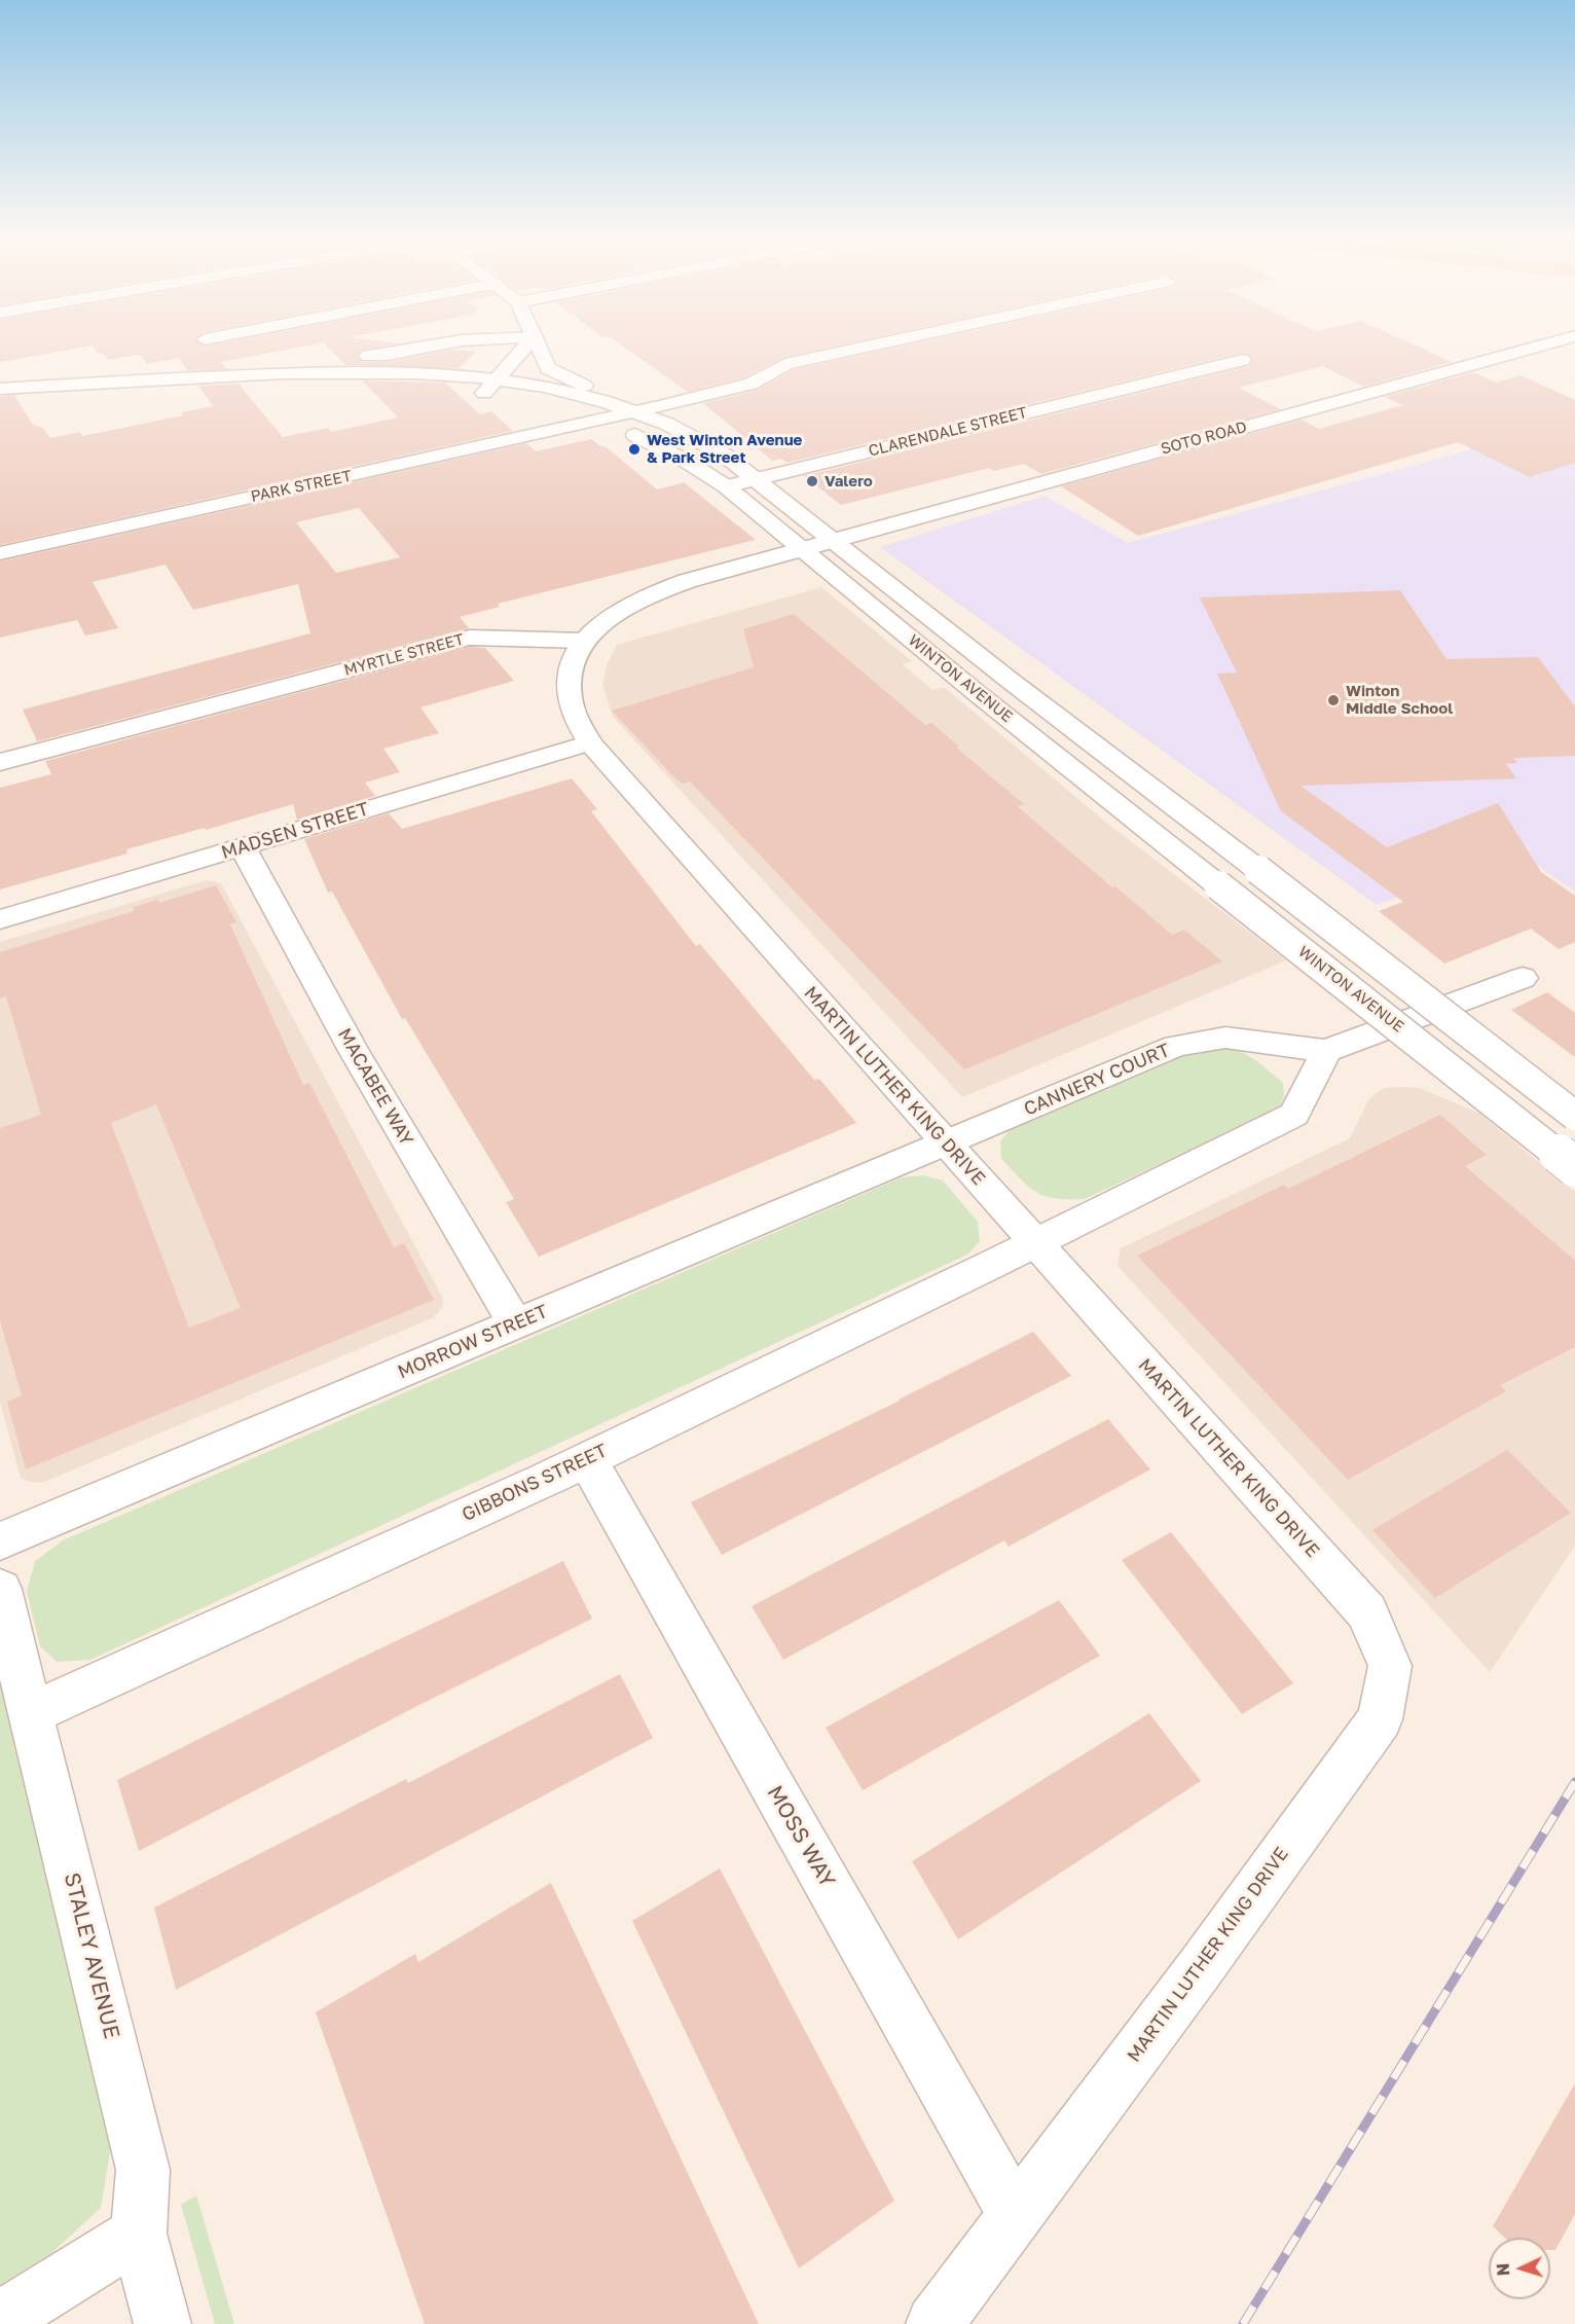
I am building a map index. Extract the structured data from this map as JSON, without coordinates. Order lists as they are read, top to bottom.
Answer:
{
  "streets": {
    "street": [
      "CLARENDALE STREET",
      "SOTO ROAD",
      "PARK STREET",
      "MYRTLE STREET",
      "WINTON AVENUE",
      "MADSEN STREET",
      "CANNERY COURT",
      "MARTIN LUTHER KING DRIVE",
      "MACABEE WAY",
      "MORROW STREET",
      "GIBBONS STREET",
      "MOSS WAY",
      "STALEY AVENUE"
    ]
  },
  "crossings": [
    ["CLARENDALE STREET", "WINTON AVENUE"],
    ["SOTO ROAD", "WINTON AVENUE"],
    ["PARK STREET", "WINTON AVENUE"],
    ["MYRTLE STREET", "MARTIN LUTHER KING DRIVE"],
    ["MADSEN STREET", "MARTIN LUTHER KING DRIVE"],
    ["MADSEN STREET", "MACABEE WAY"],
    ["CANNERY COURT", "MARTIN LUTHER KING DRIVE"],
    ["CANNERY COURT", "MORROW STREET"],
    ["MARTIN LUTHER KING DRIVE", "MORROW STREET"],
    ["MARTIN LUTHER KING DRIVE", "GIBBONS STREET"],
    ["MARTIN LUTHER KING DRIVE", "MOSS WAY"],
    ["MACABEE WAY", "MORROW STREET"],
    ["GIBBONS STREET", "MOSS WAY"],
    ["GIBBONS STREET", "STALEY AVENUE"]
  ],
  "places": ["West Winton Avenue & Park Street", "Valero", "Winton Middle School"],
  "north": "left"
}
